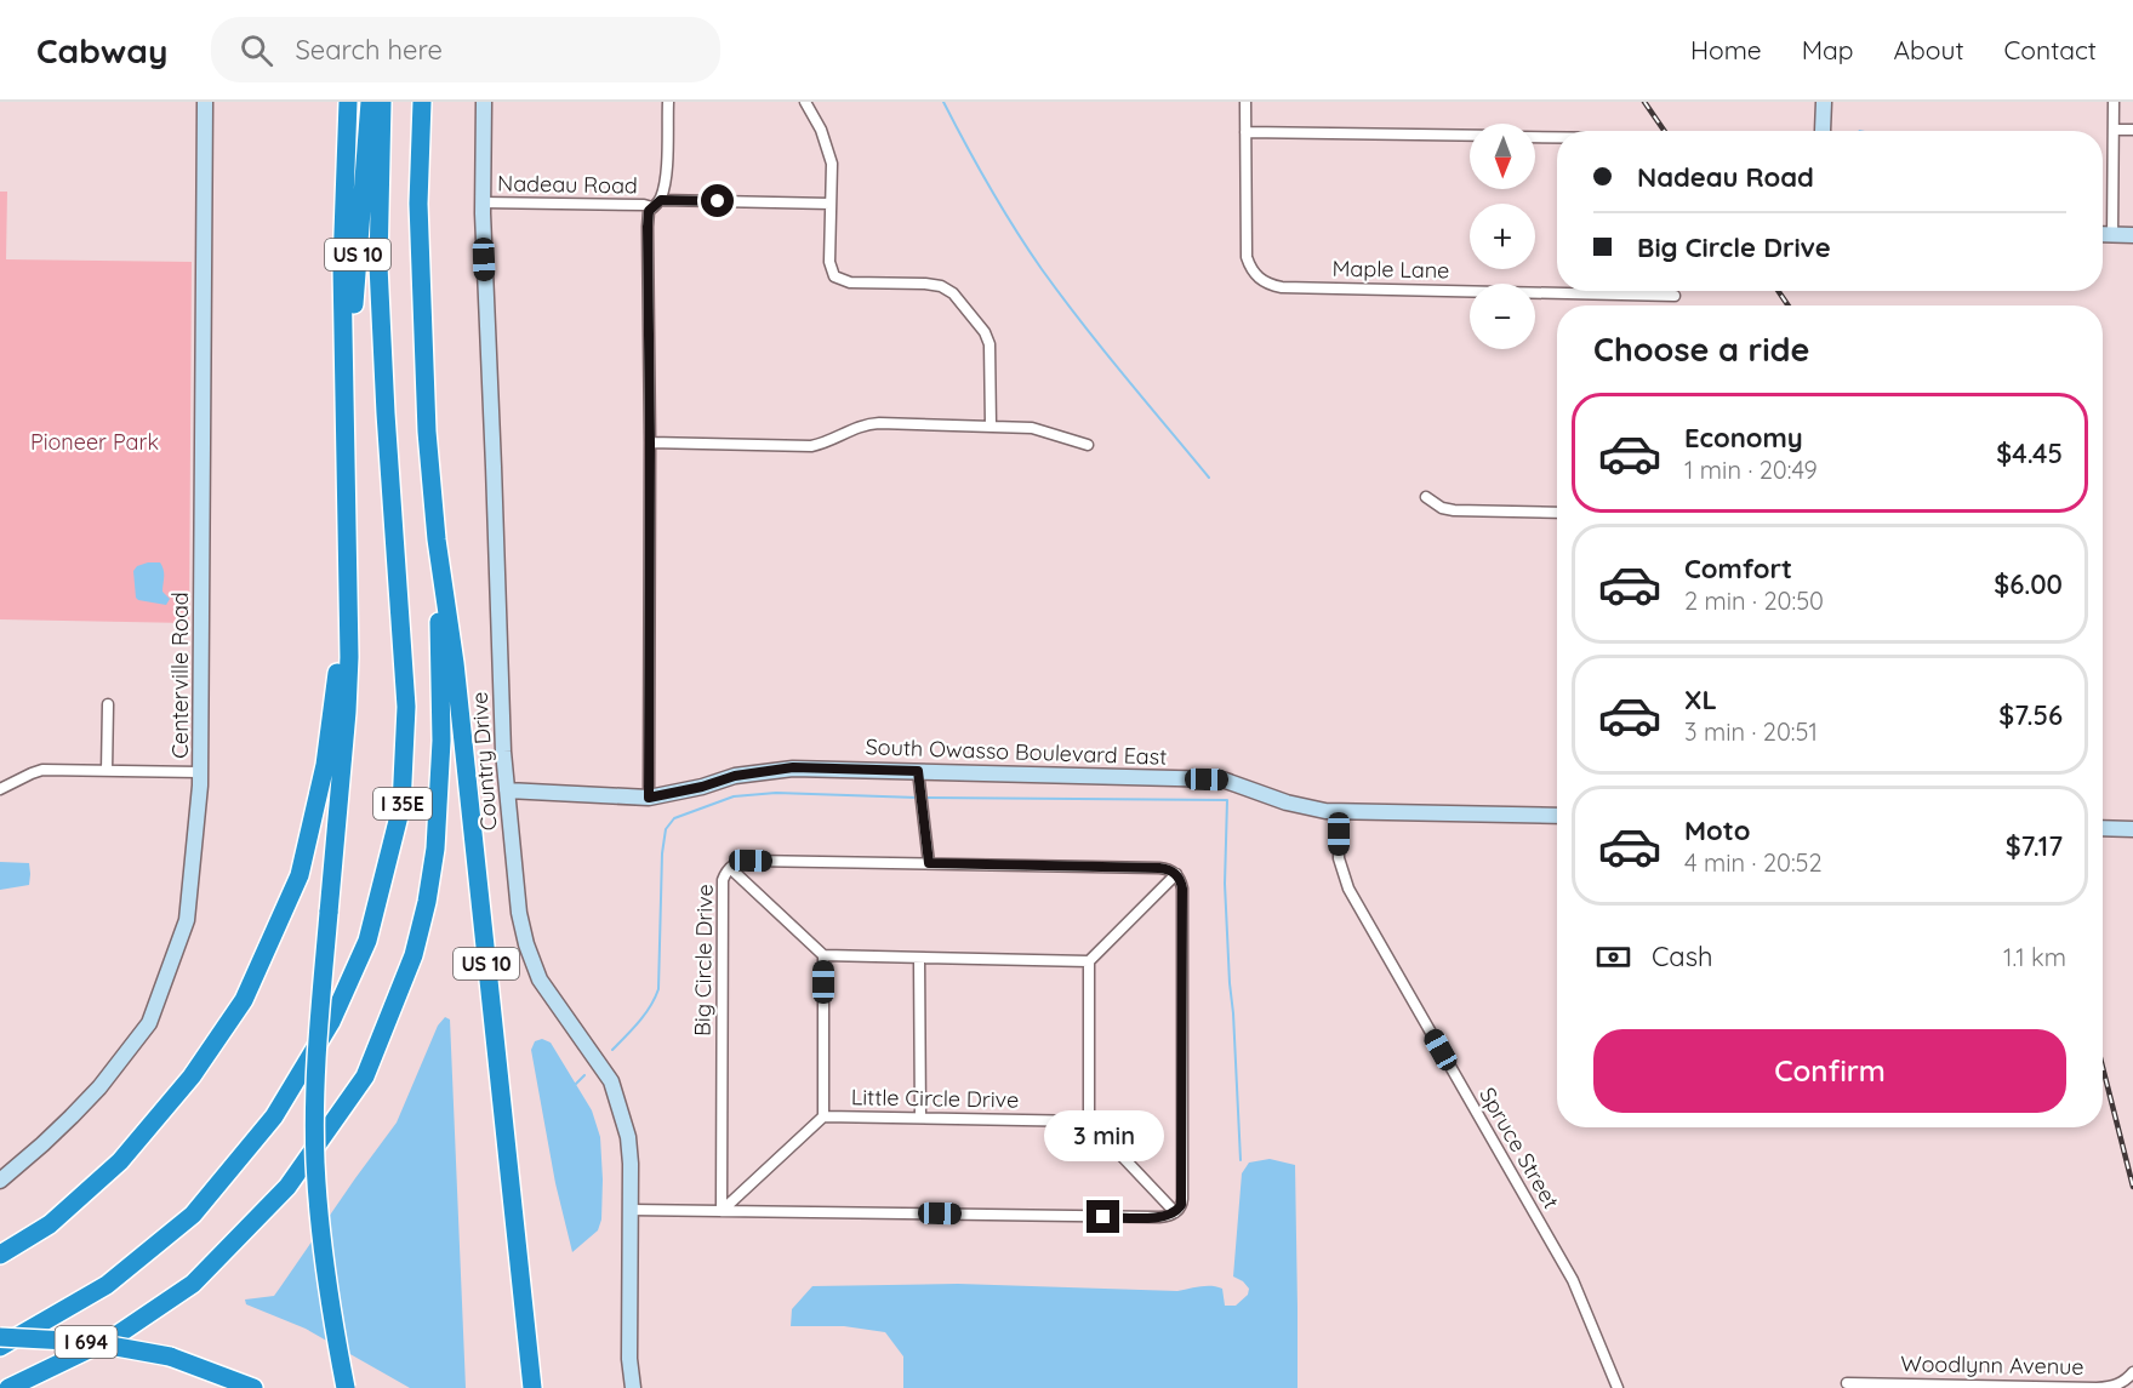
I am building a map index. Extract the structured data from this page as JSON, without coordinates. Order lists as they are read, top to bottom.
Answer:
{
  "streets": {
    "highway": ["US 10", "I 35E", "I 694"],
    "street": [
      "Nadeau Road",
      "Maple Lane",
      "Centerville Road",
      "South Owasso Boulevard East",
      "Country Drive",
      "Big Circle Drive",
      "Little Circle Drive",
      "Spruce Street",
      "Woodlynn Avenue"
    ]
  },
  "crossings": [
    ["Nadeau Road", "Country Drive"],
    ["US 10", "I 35E"],
    ["South Owasso Boulevard East", "Country Drive"],
    ["South Owasso Boulevard East", "Spruce Street"],
    ["Big Circle Drive", "Little Circle Drive"]
  ],
  "parks": ["Pioneer Park"],
  "north": "bottom",
  "page": {
    "header": "Cabway",
    "search": "Search here",
    "nav": [
      "Home",
      "Map",
      "About",
      "Contact"
    ],
    "map_buttons": ["+", "−"],
    "banner": ["Nadeau Road", "Big Circle Drive"],
    "heading": "Choose a ride",
    "list": [
      {
        "name": "Economy",
        "note": "1 min · 20:49",
        "value": "$4.45"
      },
      {
        "name": "Comfort",
        "note": "2 min · 20:50",
        "value": "$6.00"
      },
      {
        "name": "XL",
        "note": "3 min · 20:51",
        "value": "$7.56"
      },
      {
        "name": "Moto",
        "note": "4 min · 20:52",
        "value": "$7.17"
      }
    ],
    "pay": ["Cash", "1.1 km"],
    "buttons": "Confirm",
    "bubble": "3 min"
  }
}
